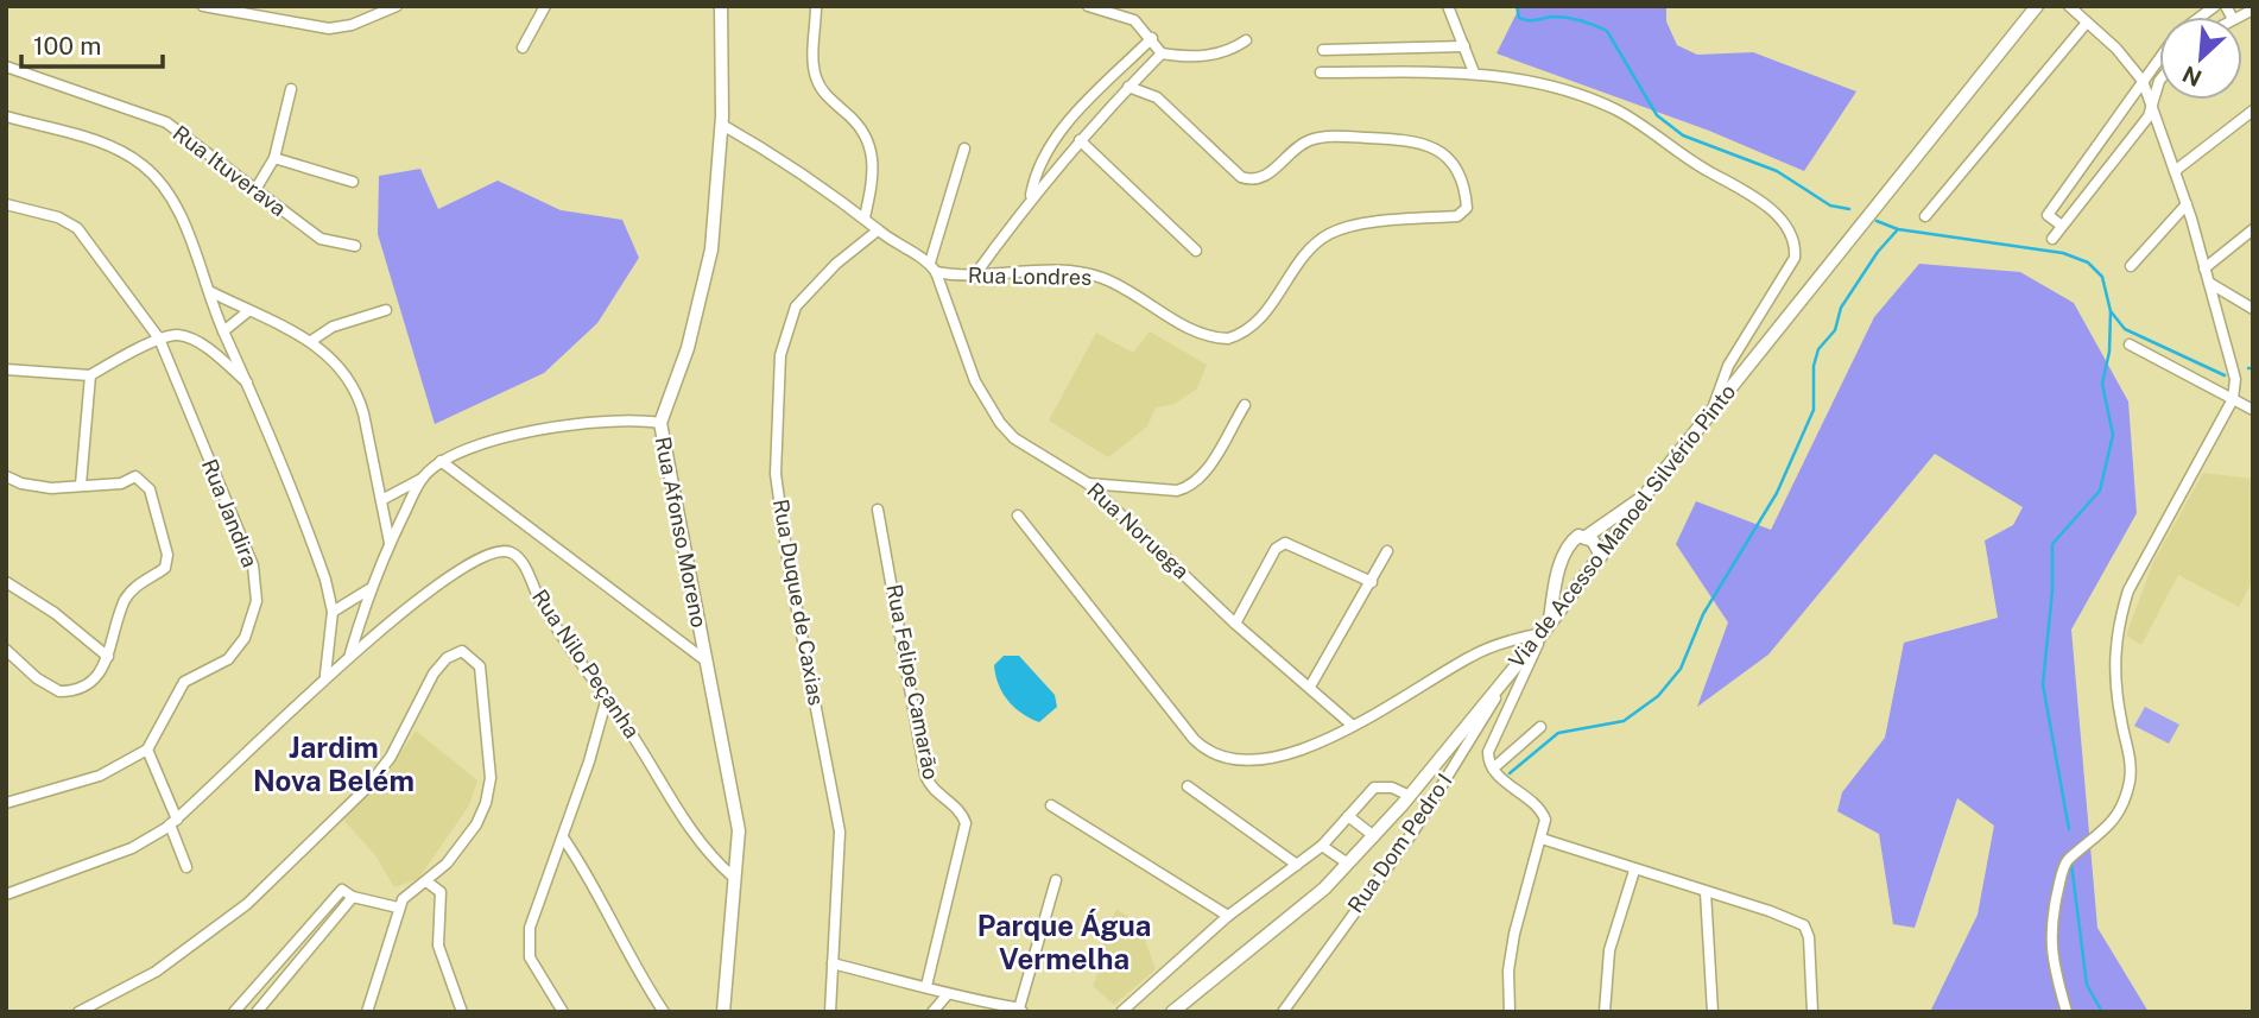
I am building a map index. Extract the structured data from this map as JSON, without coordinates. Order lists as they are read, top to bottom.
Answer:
{
  "streets": {
    "main road": ["Via de Acesso Manoel Silvério Pinto", "Rua Afonso Moreno"],
    "street": [
      "Rua Ituverava",
      "Rua Londres",
      "Rua Jandira",
      "Rua Noruega",
      "Rua Duque de Caxias",
      "Rua Nilo Peçanha",
      "Rua Felipe Camarão",
      "Rua Dom Pedro I"
    ]
  },
  "crossings": [
    ["Rua Londres", "Rua Noruega"],
    ["Via de Acesso Manoel Silvério Pinto", "Rua Dom Pedro I"],
    ["Rua Afonso Moreno", "Rua Nilo Peçanha"]
  ],
  "districts": ["Jardim Nova Belém", "Parque Água Vermelha"],
  "scale_bar": "100 m",
  "north": "bottom left"
}
